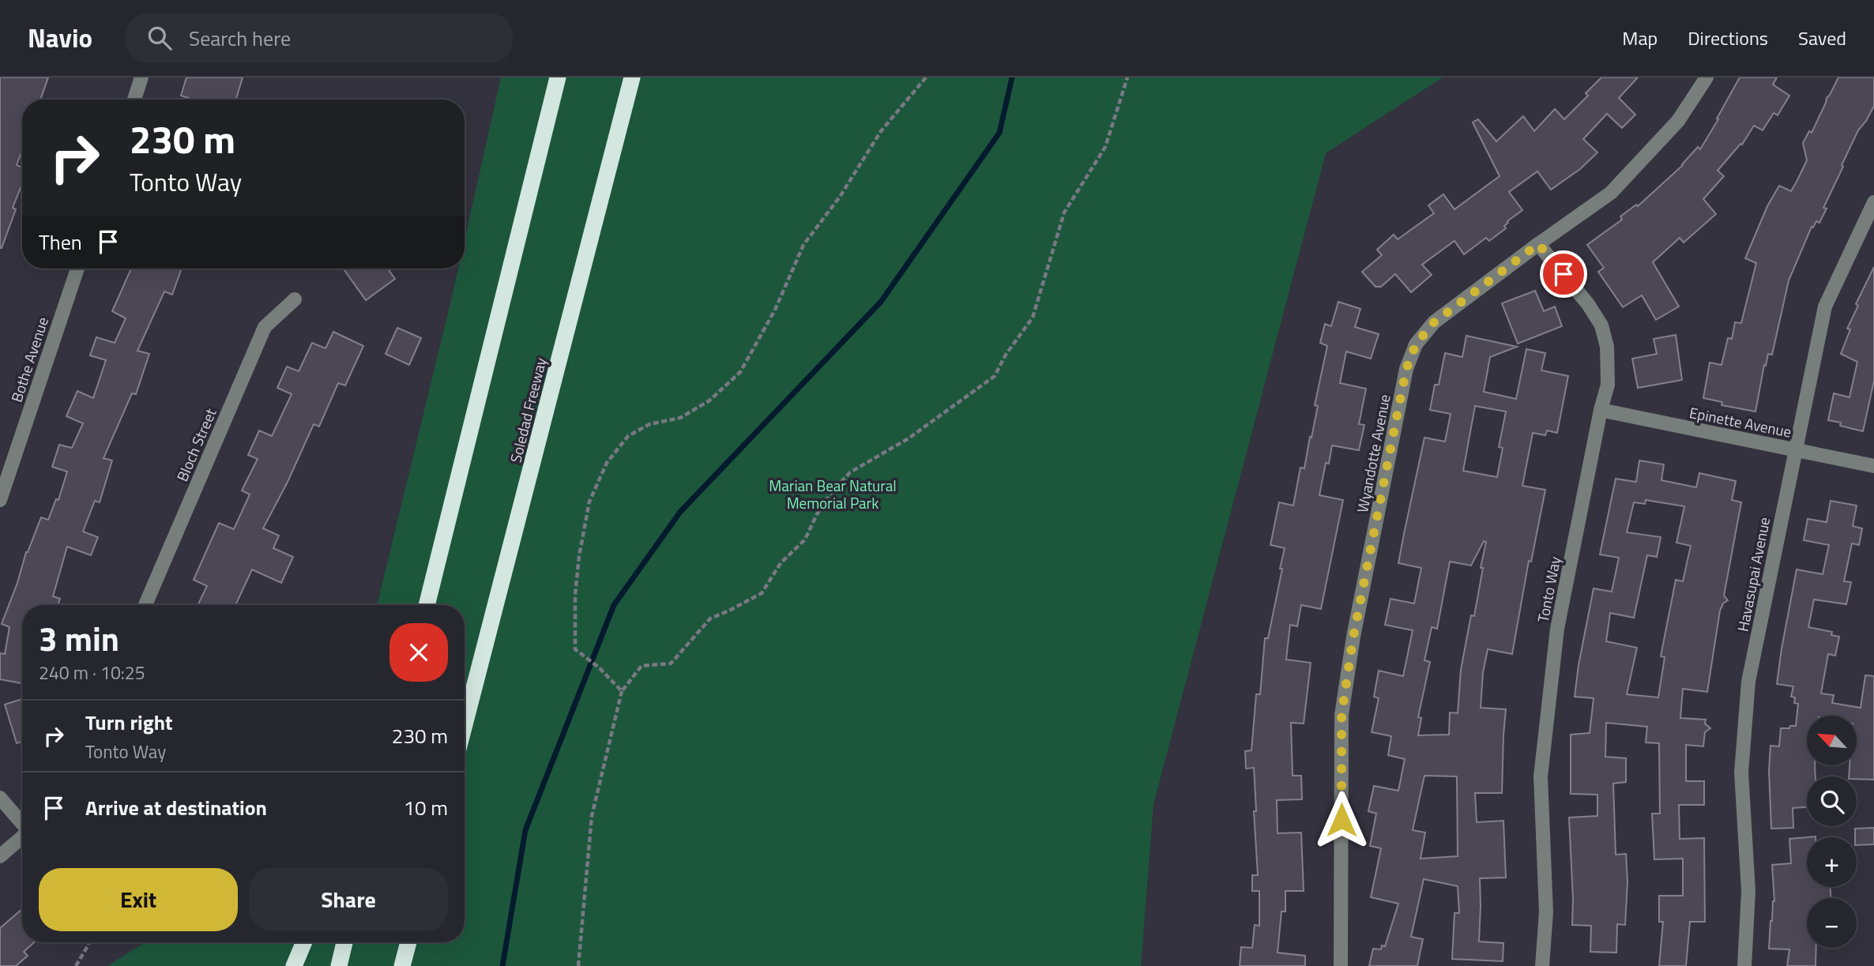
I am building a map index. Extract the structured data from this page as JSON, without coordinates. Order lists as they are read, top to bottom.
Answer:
{
  "streets": {
    "highway": ["Soledad Freeway"],
    "street": [
      "Bothe Avenue",
      "Epinette Avenue",
      "Bloch Street",
      "Wyandotte Avenue",
      "Havasupai Avenue",
      "Tonto Way"
    ]
  },
  "crossings": [
    ["Epinette Avenue", "Havasupai Avenue"],
    ["Epinette Avenue", "Tonto Way"],
    ["Wyandotte Avenue", "Tonto Way"]
  ],
  "parks": ["Marian Bear Natural Memorial Park"],
  "north": "top left",
  "page": {
    "header": "Navio",
    "search": "Search here",
    "nav": ["Map", "Directions", "Saved"],
    "turn": ["230 m", "Tonto Way"],
    "then": "Then",
    "heading": ["3 min", "240 m · 10:25"],
    "list": [
      {
        "name": "Turn right",
        "note": "Tonto Way",
        "value": "230 m"
      },
      {
        "name": "Arrive at destination",
        "value": "10 m"
      }
    ],
    "map_buttons": ["+", "−"],
    "buttons": ["Exit", "Share"]
  }
}
